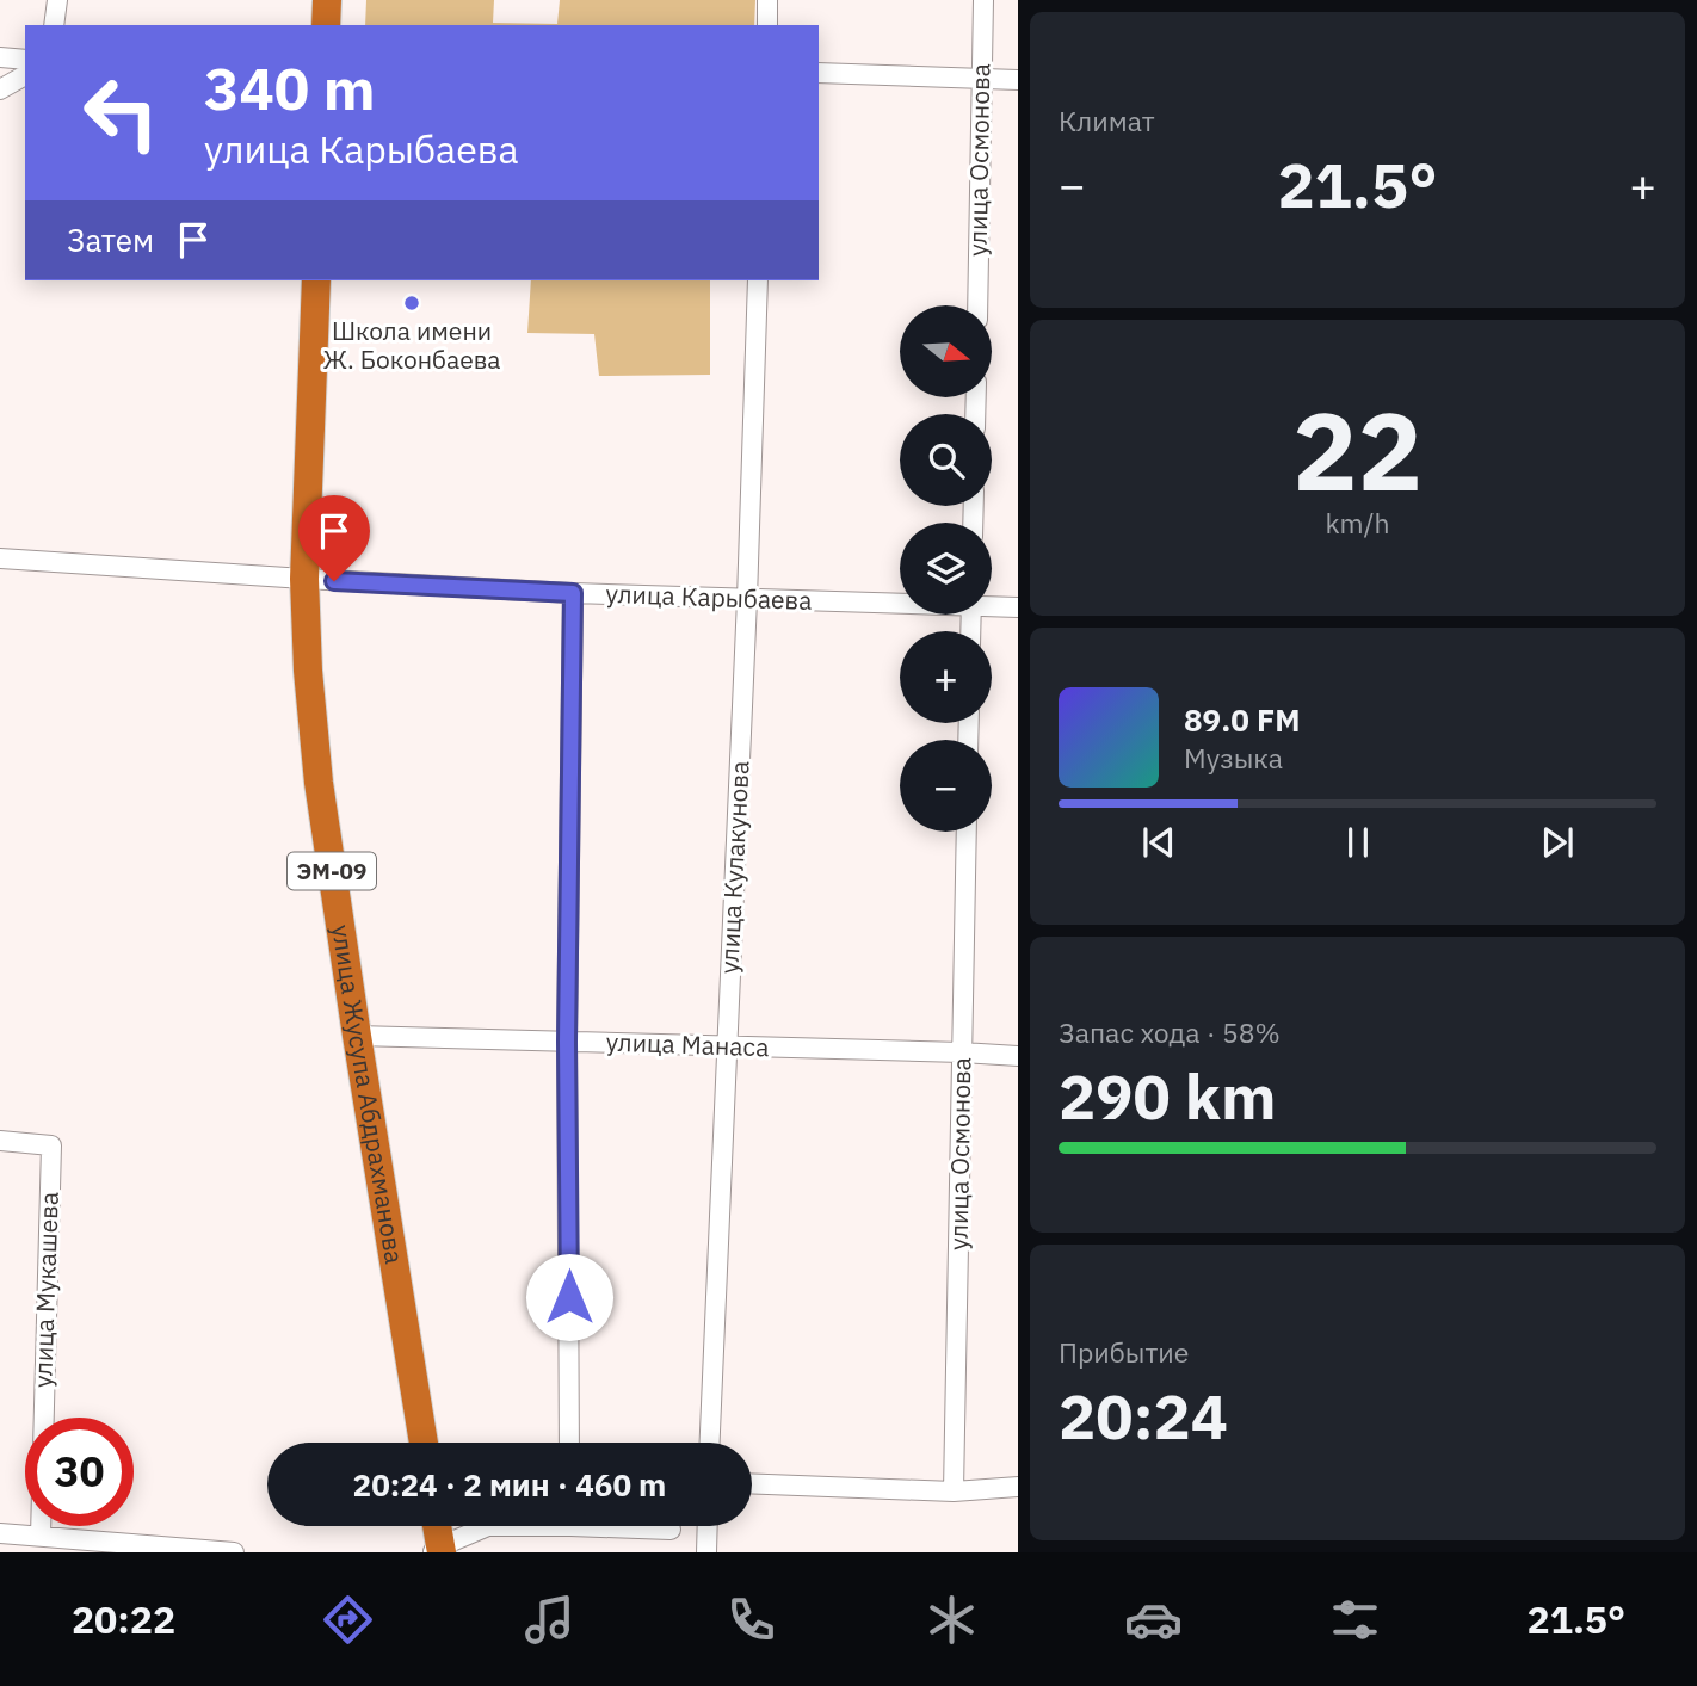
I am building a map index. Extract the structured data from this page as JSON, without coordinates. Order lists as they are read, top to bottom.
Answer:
{
  "streets": {
    "highway": ["ЭМ-09", "улица Жусупа Абдрахманова"],
    "street": [
      "улица Осмонова",
      "улица Карыбаева",
      "улица Кулакунова",
      "улица Манаса",
      "улица Мукашева"
    ]
  },
  "crossings": [
    ["улица Осмонова", "улица Манаса"],
    ["улица Карыбаева", "улица Кулакунова"],
    ["улица Карыбаева", "улица Жусупа Абдрахманова"],
    ["улица Кулакунова", "улица Манаса"],
    ["улица Манаса", "улица Жусупа Абдрахманова"]
  ],
  "places": ["Школа имени Ж. Боконбаева"],
  "north": "right",
  "page": {
    "tile": [
      "Климат",
      ["22", "km/h"],
      ["Запас хода · 58%", "290 km"],
      ["Прибытие", "20:24"]
    ],
    "turn": ["340 m", "улица Карыбаева"],
    "heat": ["−", "21.5°", "+"],
    "then": "Затем",
    "map_buttons": ["+", "−"],
    "song": ["89.0 FM", "Музыка"],
    "limit": "30",
    "trip": "20:24 · 2 мин · 460 m",
    "tabs": ["20:22", "21.5°"]
  }
}
